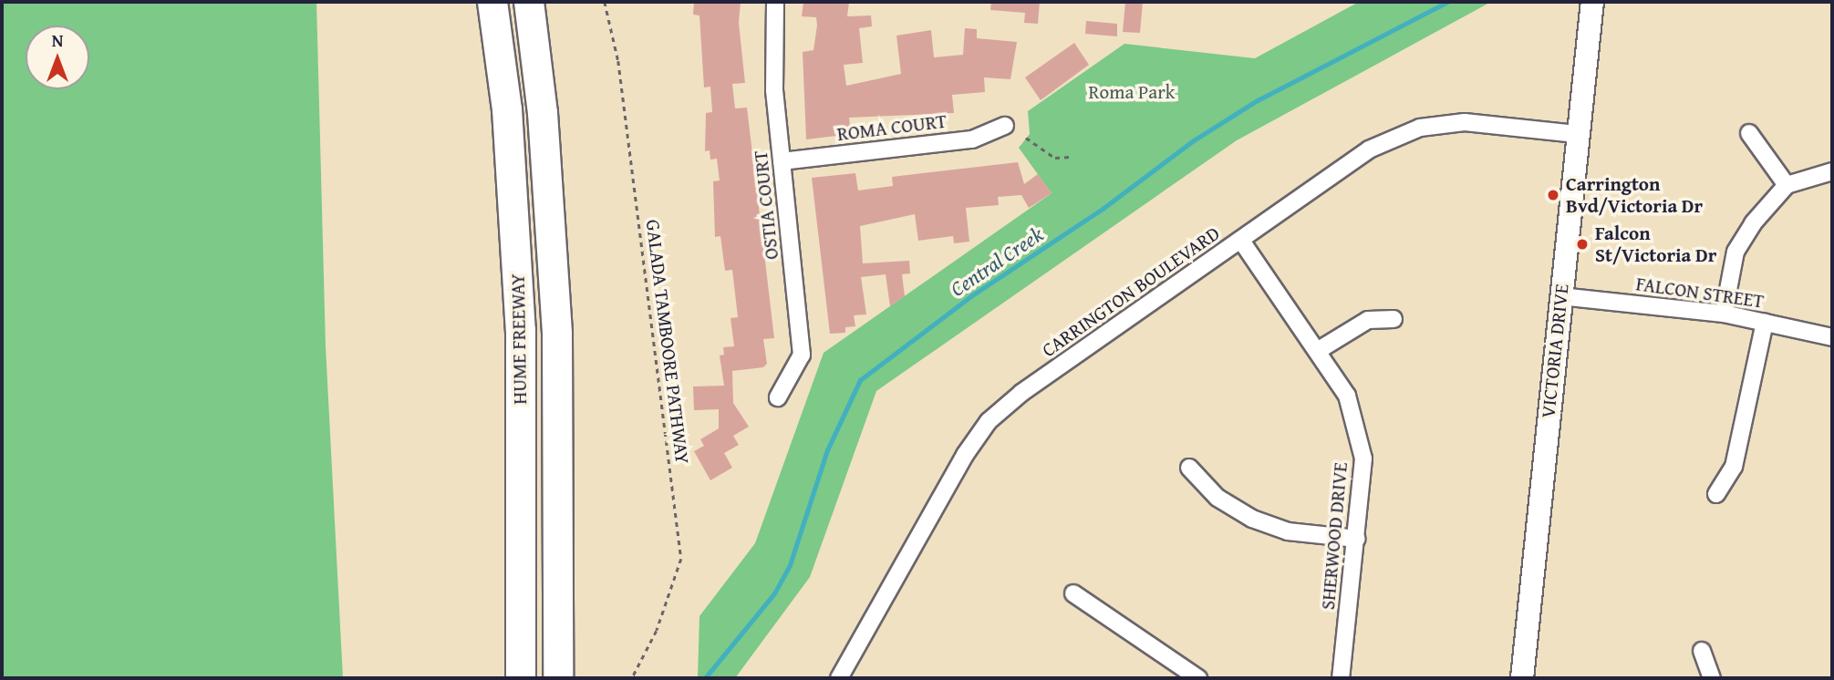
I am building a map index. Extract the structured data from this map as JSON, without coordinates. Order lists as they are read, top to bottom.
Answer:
{
  "streets": {
    "highway": ["HUME FREEWAY"],
    "street": [
      "ROMA COURT",
      "OSTIA COURT",
      "CARRINGTON BOULEVARD",
      "FALCON STREET",
      "VICTORIA DRIVE",
      "SHERWOOD DRIVE"
    ],
    "path": ["GALADA TAMBOORE PATHWAY"]
  },
  "crossings": [
    ["ROMA COURT", "OSTIA COURT"],
    ["CARRINGTON BOULEVARD", "VICTORIA DRIVE"],
    ["CARRINGTON BOULEVARD", "SHERWOOD DRIVE"],
    ["FALCON STREET", "VICTORIA DRIVE"]
  ],
  "water": ["Central Creek"],
  "parks": ["Roma Park"],
  "places": ["Carrington Bvd/Victoria Dr", "Falcon St/Victoria Dr"],
  "north": "top"
}
